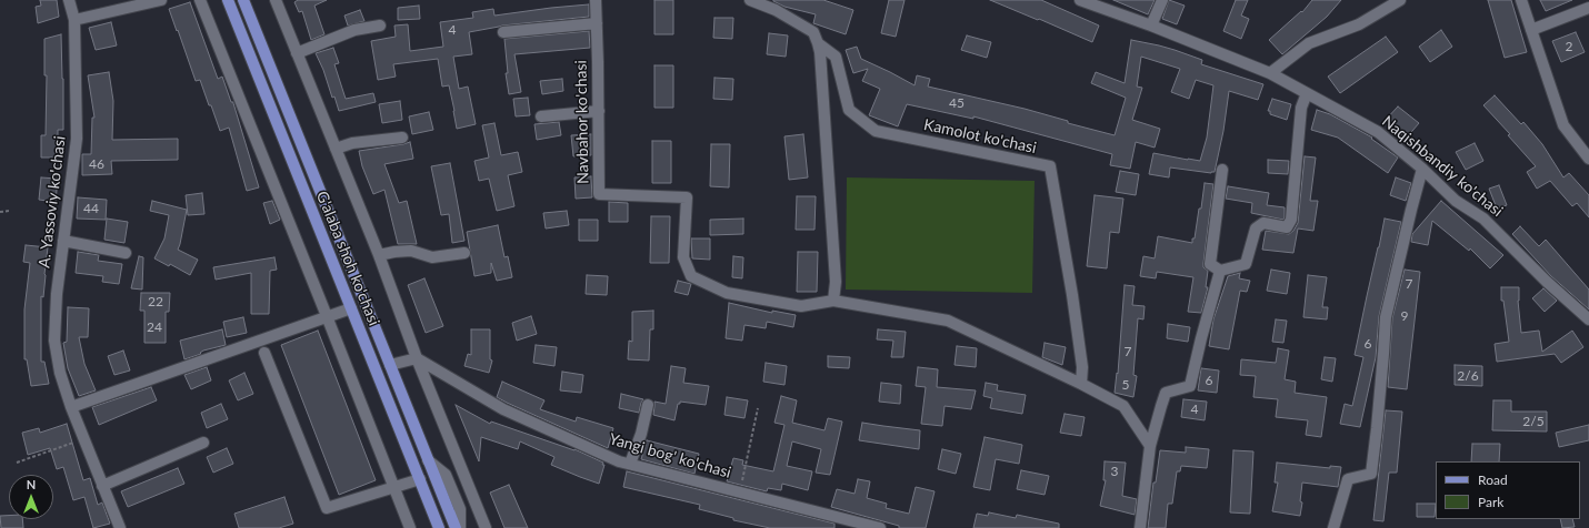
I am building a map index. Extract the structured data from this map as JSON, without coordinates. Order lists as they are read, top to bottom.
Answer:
{
  "streets": {
    "main road": ["G'alaba shoh ko'chasi"],
    "street": [
      "Navbahor ko'chasi",
      "Kamolot ko'chasi",
      "Naqishbandiy ko'chasi",
      "A. Yassoviy ko'chasi",
      "Yangi bog' ko'chasi"
    ]
  },
  "house_numbers": [
    "4",
    "2",
    "45",
    "46",
    "44",
    "7",
    "22",
    "9",
    "24",
    "6",
    "7",
    "2/6",
    "6",
    "5",
    "4",
    "2/5",
    "3"
  ],
  "legend": ["Road", "Park"],
  "north": "top"
}
